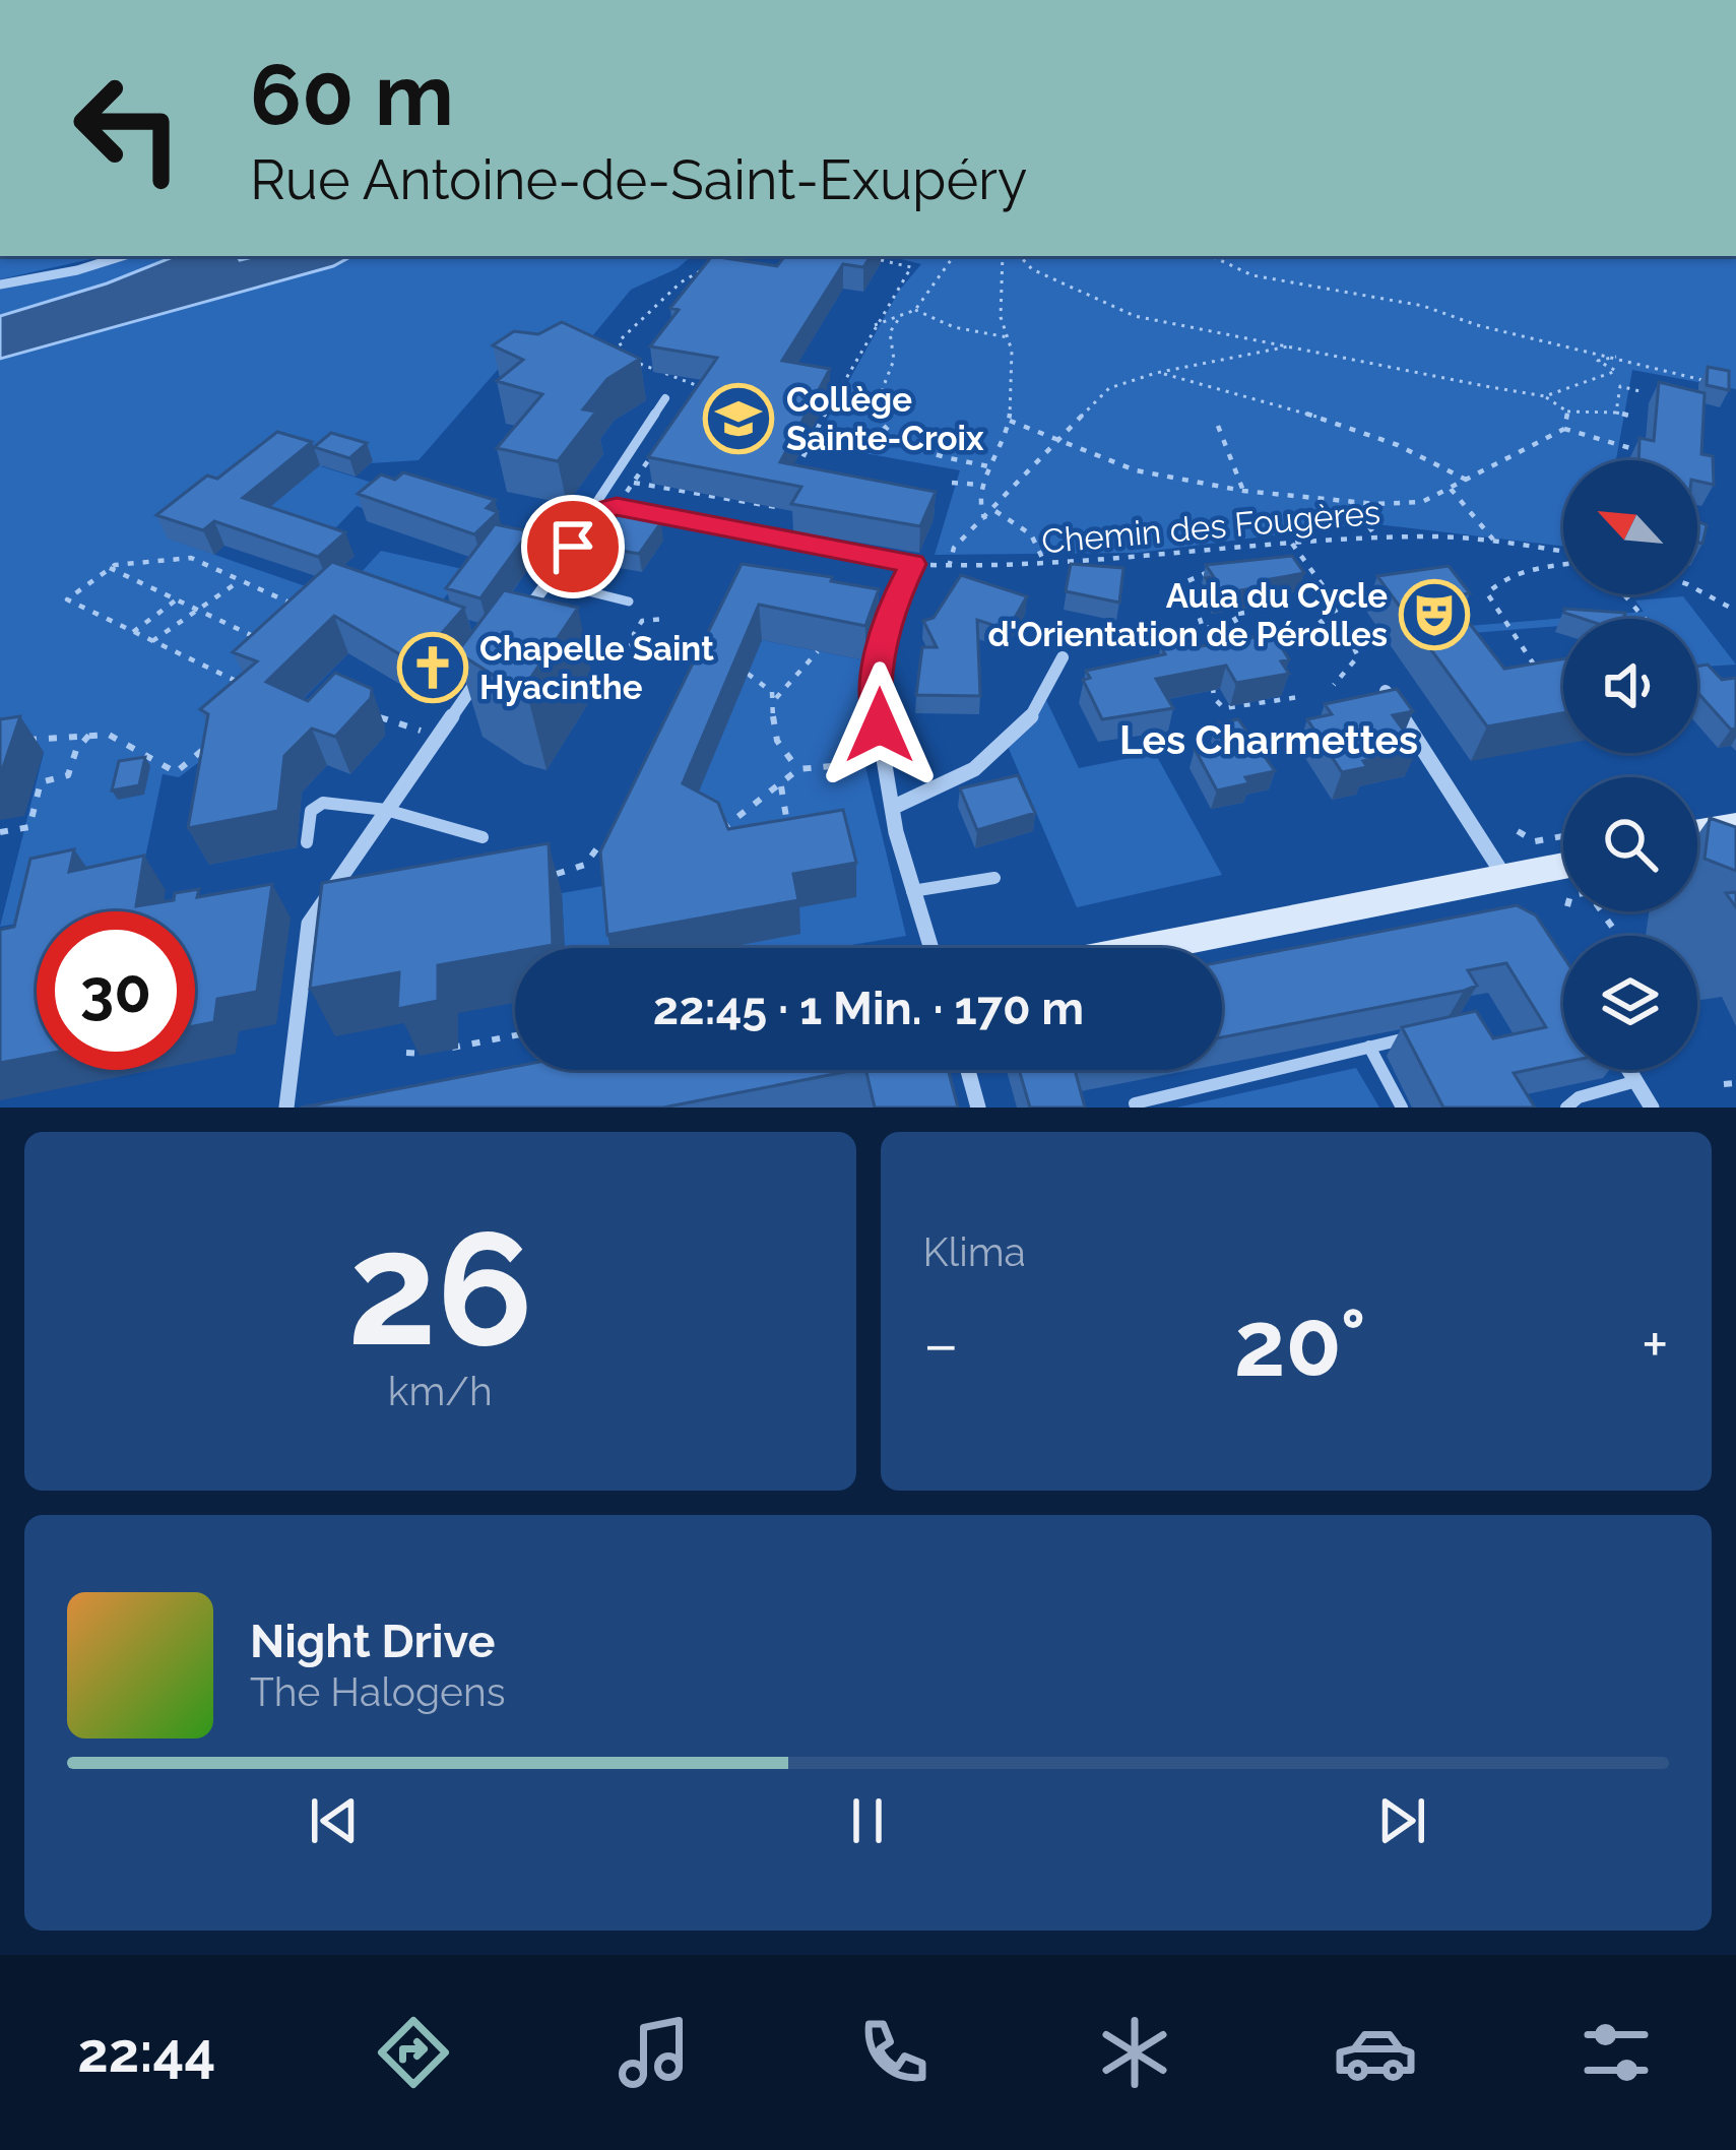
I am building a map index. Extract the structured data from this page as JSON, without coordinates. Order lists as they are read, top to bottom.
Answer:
{
  "streets": {
    "path": ["Chemin des Fougères"]
  },
  "districts": ["Les Charmettes"],
  "places": {
    "school or university": ["Collège Sainte-Croix"],
    "theatre": ["Aula du Cycle d'Orientation de Pérolles"],
    "church": ["Chapelle Saint Hyacinthe"]
  },
  "north": "top left",
  "page": {
    "turn": ["60 m", "Rue Antoine-de-Saint-Exupéry"],
    "limit": "30",
    "trip": "22:45 · 1 Min. · 170 m",
    "tile": [
      ["26", "km/h"],
      "Klima"
    ],
    "heat": ["−", "20°", "+"],
    "song": ["Night Drive", "The Halogens"],
    "tabs": "22:44"
  }
}
